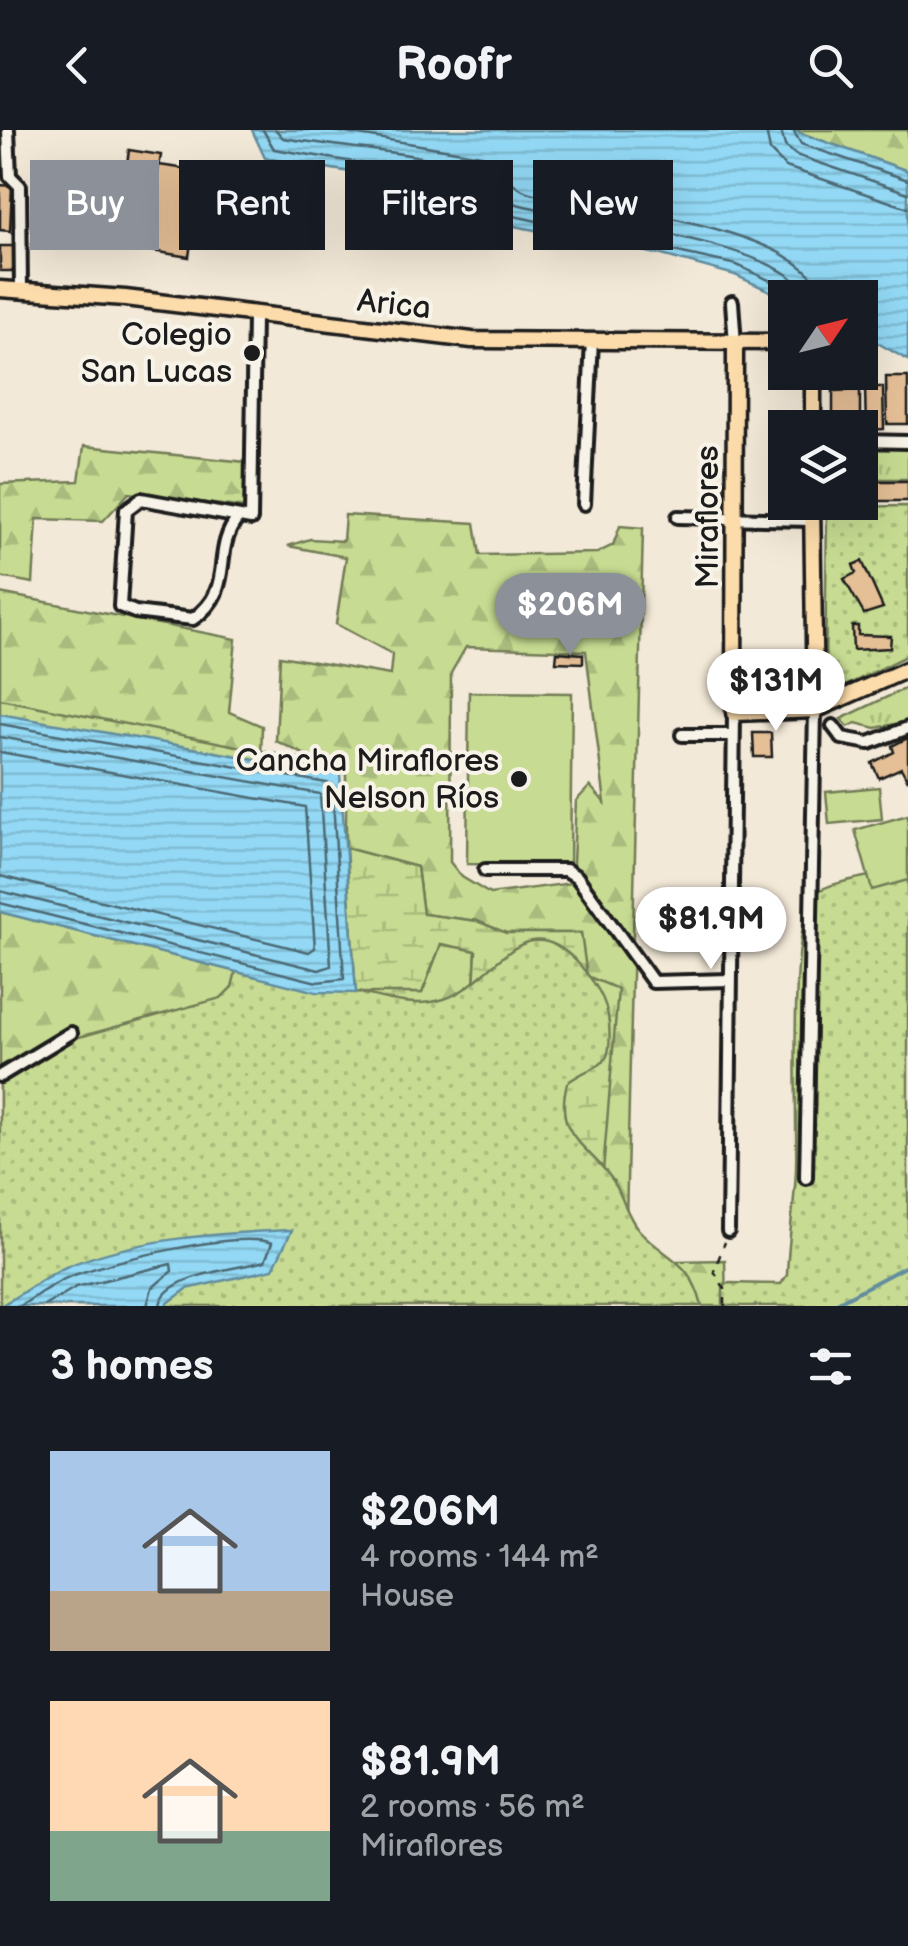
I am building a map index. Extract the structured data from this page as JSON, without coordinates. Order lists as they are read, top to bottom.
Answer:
{
  "streets": {
    "main road": ["Arica", "Miraflores"]
  },
  "crossings": [
    ["Arica", "Miraflores"]
  ],
  "places": ["Colegio San Lucas", "Cancha Miraflores Nelson Ríos"],
  "north": "top right",
  "page": {
    "header": "Roofr",
    "chip": [
      "Buy",
      "Rent",
      "Filters",
      "New"
    ],
    "price": ["$206M", "$131M", "$81.9M"],
    "heading": "3 homes",
    "list": [
      {
        "name": "$206M",
        "note": "4 rooms · 144 m² · House"
      },
      {
        "name": "$81.9M",
        "note": "2 rooms · 56 m² · Miraflores"
      }
    ]
  }
}
